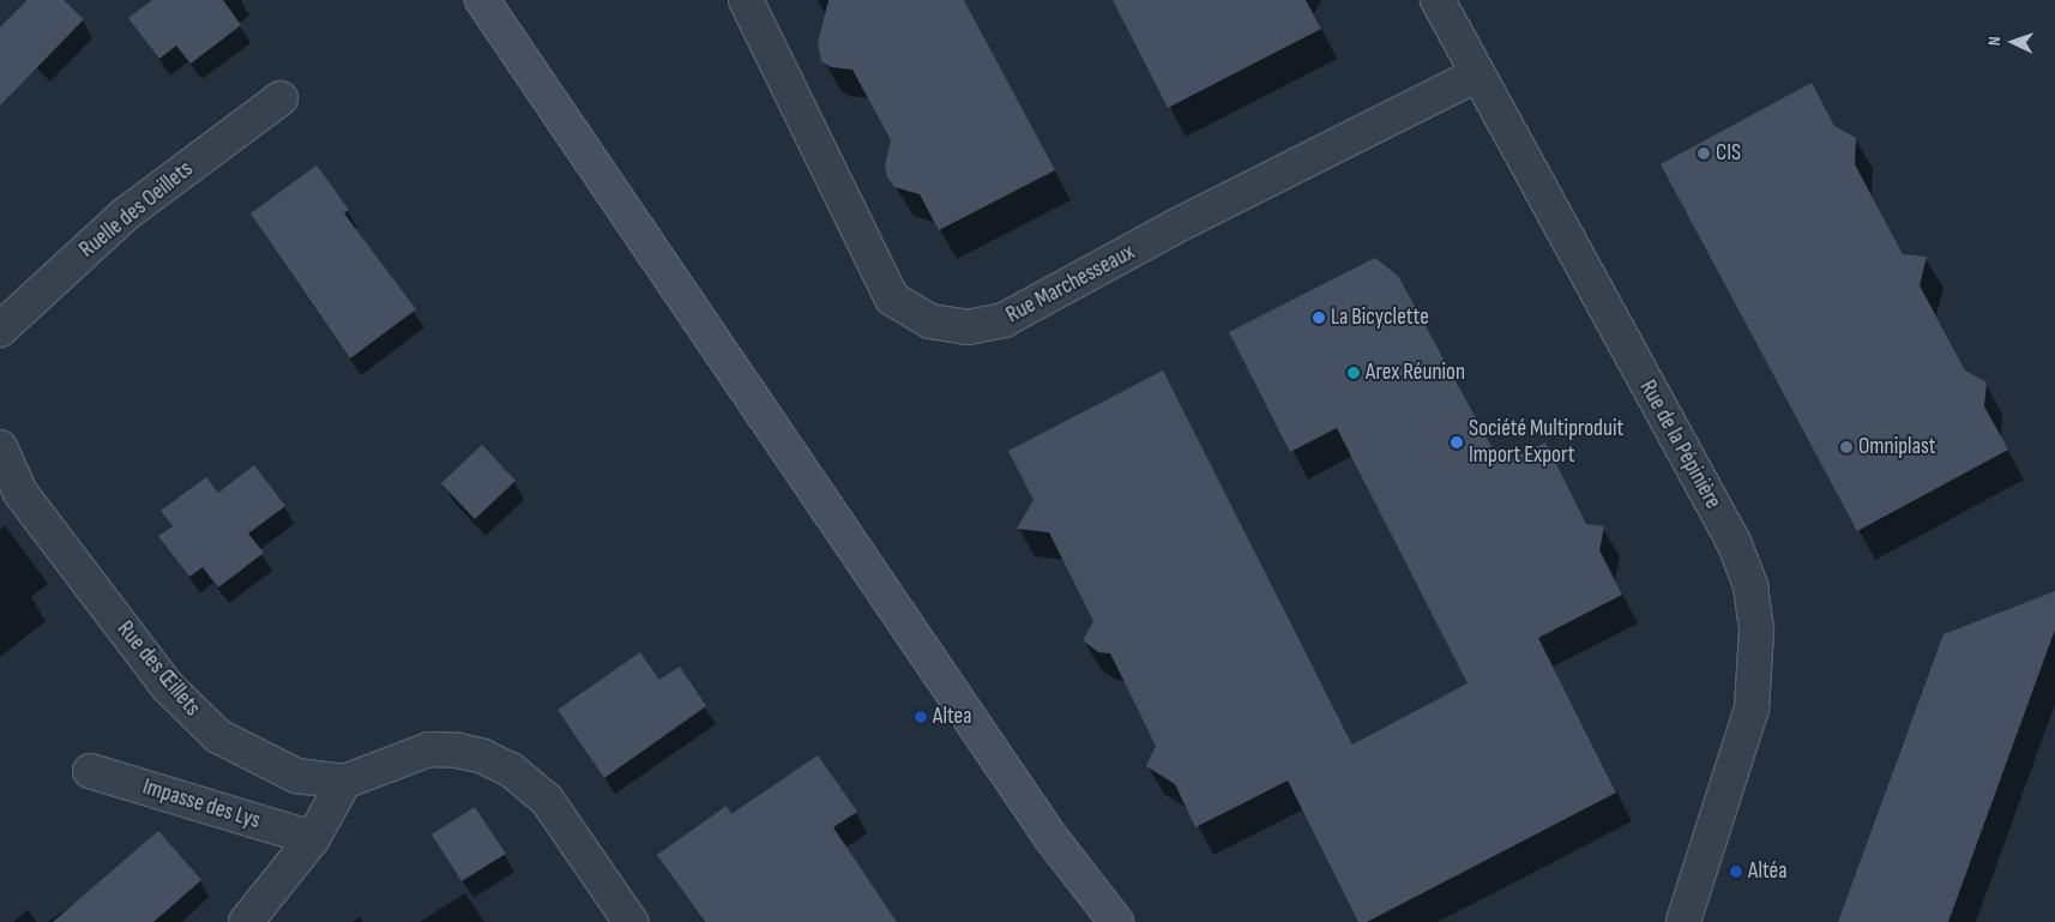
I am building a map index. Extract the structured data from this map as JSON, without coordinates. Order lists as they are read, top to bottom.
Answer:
{
  "streets": {
    "street": [
      "Ruelle des Oeillets",
      "Rue Marchesseaux",
      "Rue de la Pépinière",
      "Rue des Œillets",
      "Impasse des Lys"
    ]
  },
  "crossings": [
    ["Rue Marchesseaux", "Rue de la Pépinière"]
  ],
  "places": [
    "CIS",
    "La Bicyclette",
    "Arex Réunion",
    "Société Multiproduit Import Export",
    "Omniplast",
    "Altea",
    "Altéa"
  ],
  "north": "left"
}
